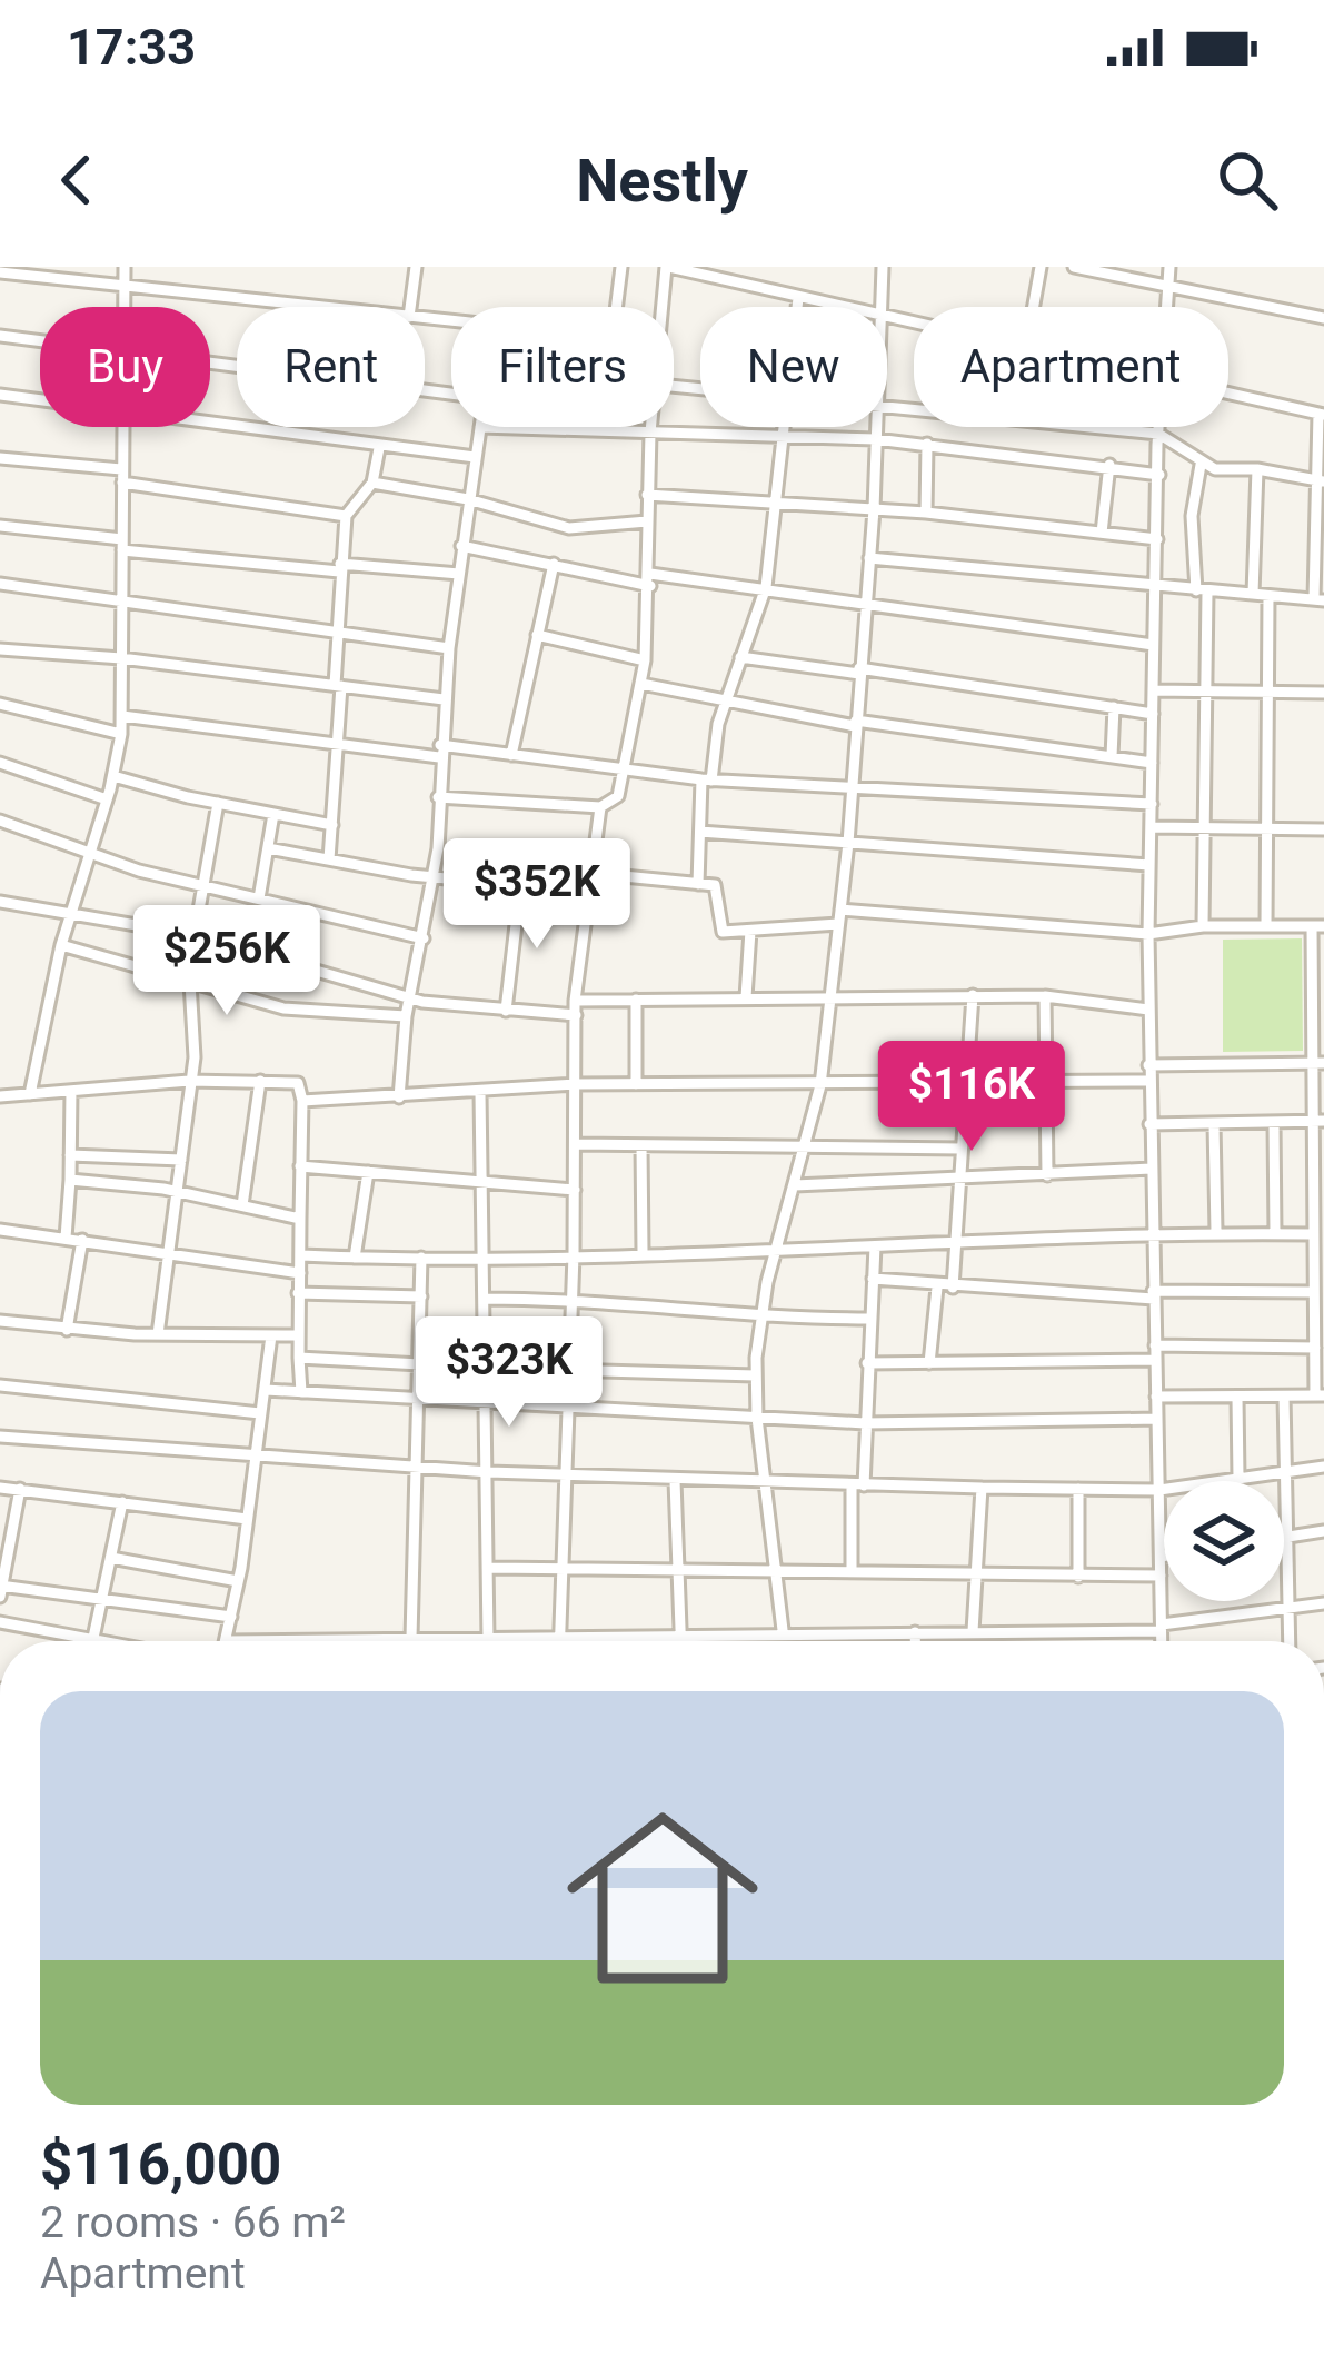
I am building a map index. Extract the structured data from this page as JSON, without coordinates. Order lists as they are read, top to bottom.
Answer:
{
  "page": {
    "status": "17:33",
    "header": "Nestly",
    "chip": [
      "Buy",
      "Rent",
      "Filters",
      "New",
      "Apartment"
    ],
    "price": [
      "$352K",
      "$256K",
      "$116K",
      "$323K"
    ],
    "list": [
      {
        "name": "$116,000",
        "note": "2 rooms · 66 m² · Apartment"
      }
    ]
  }
}
